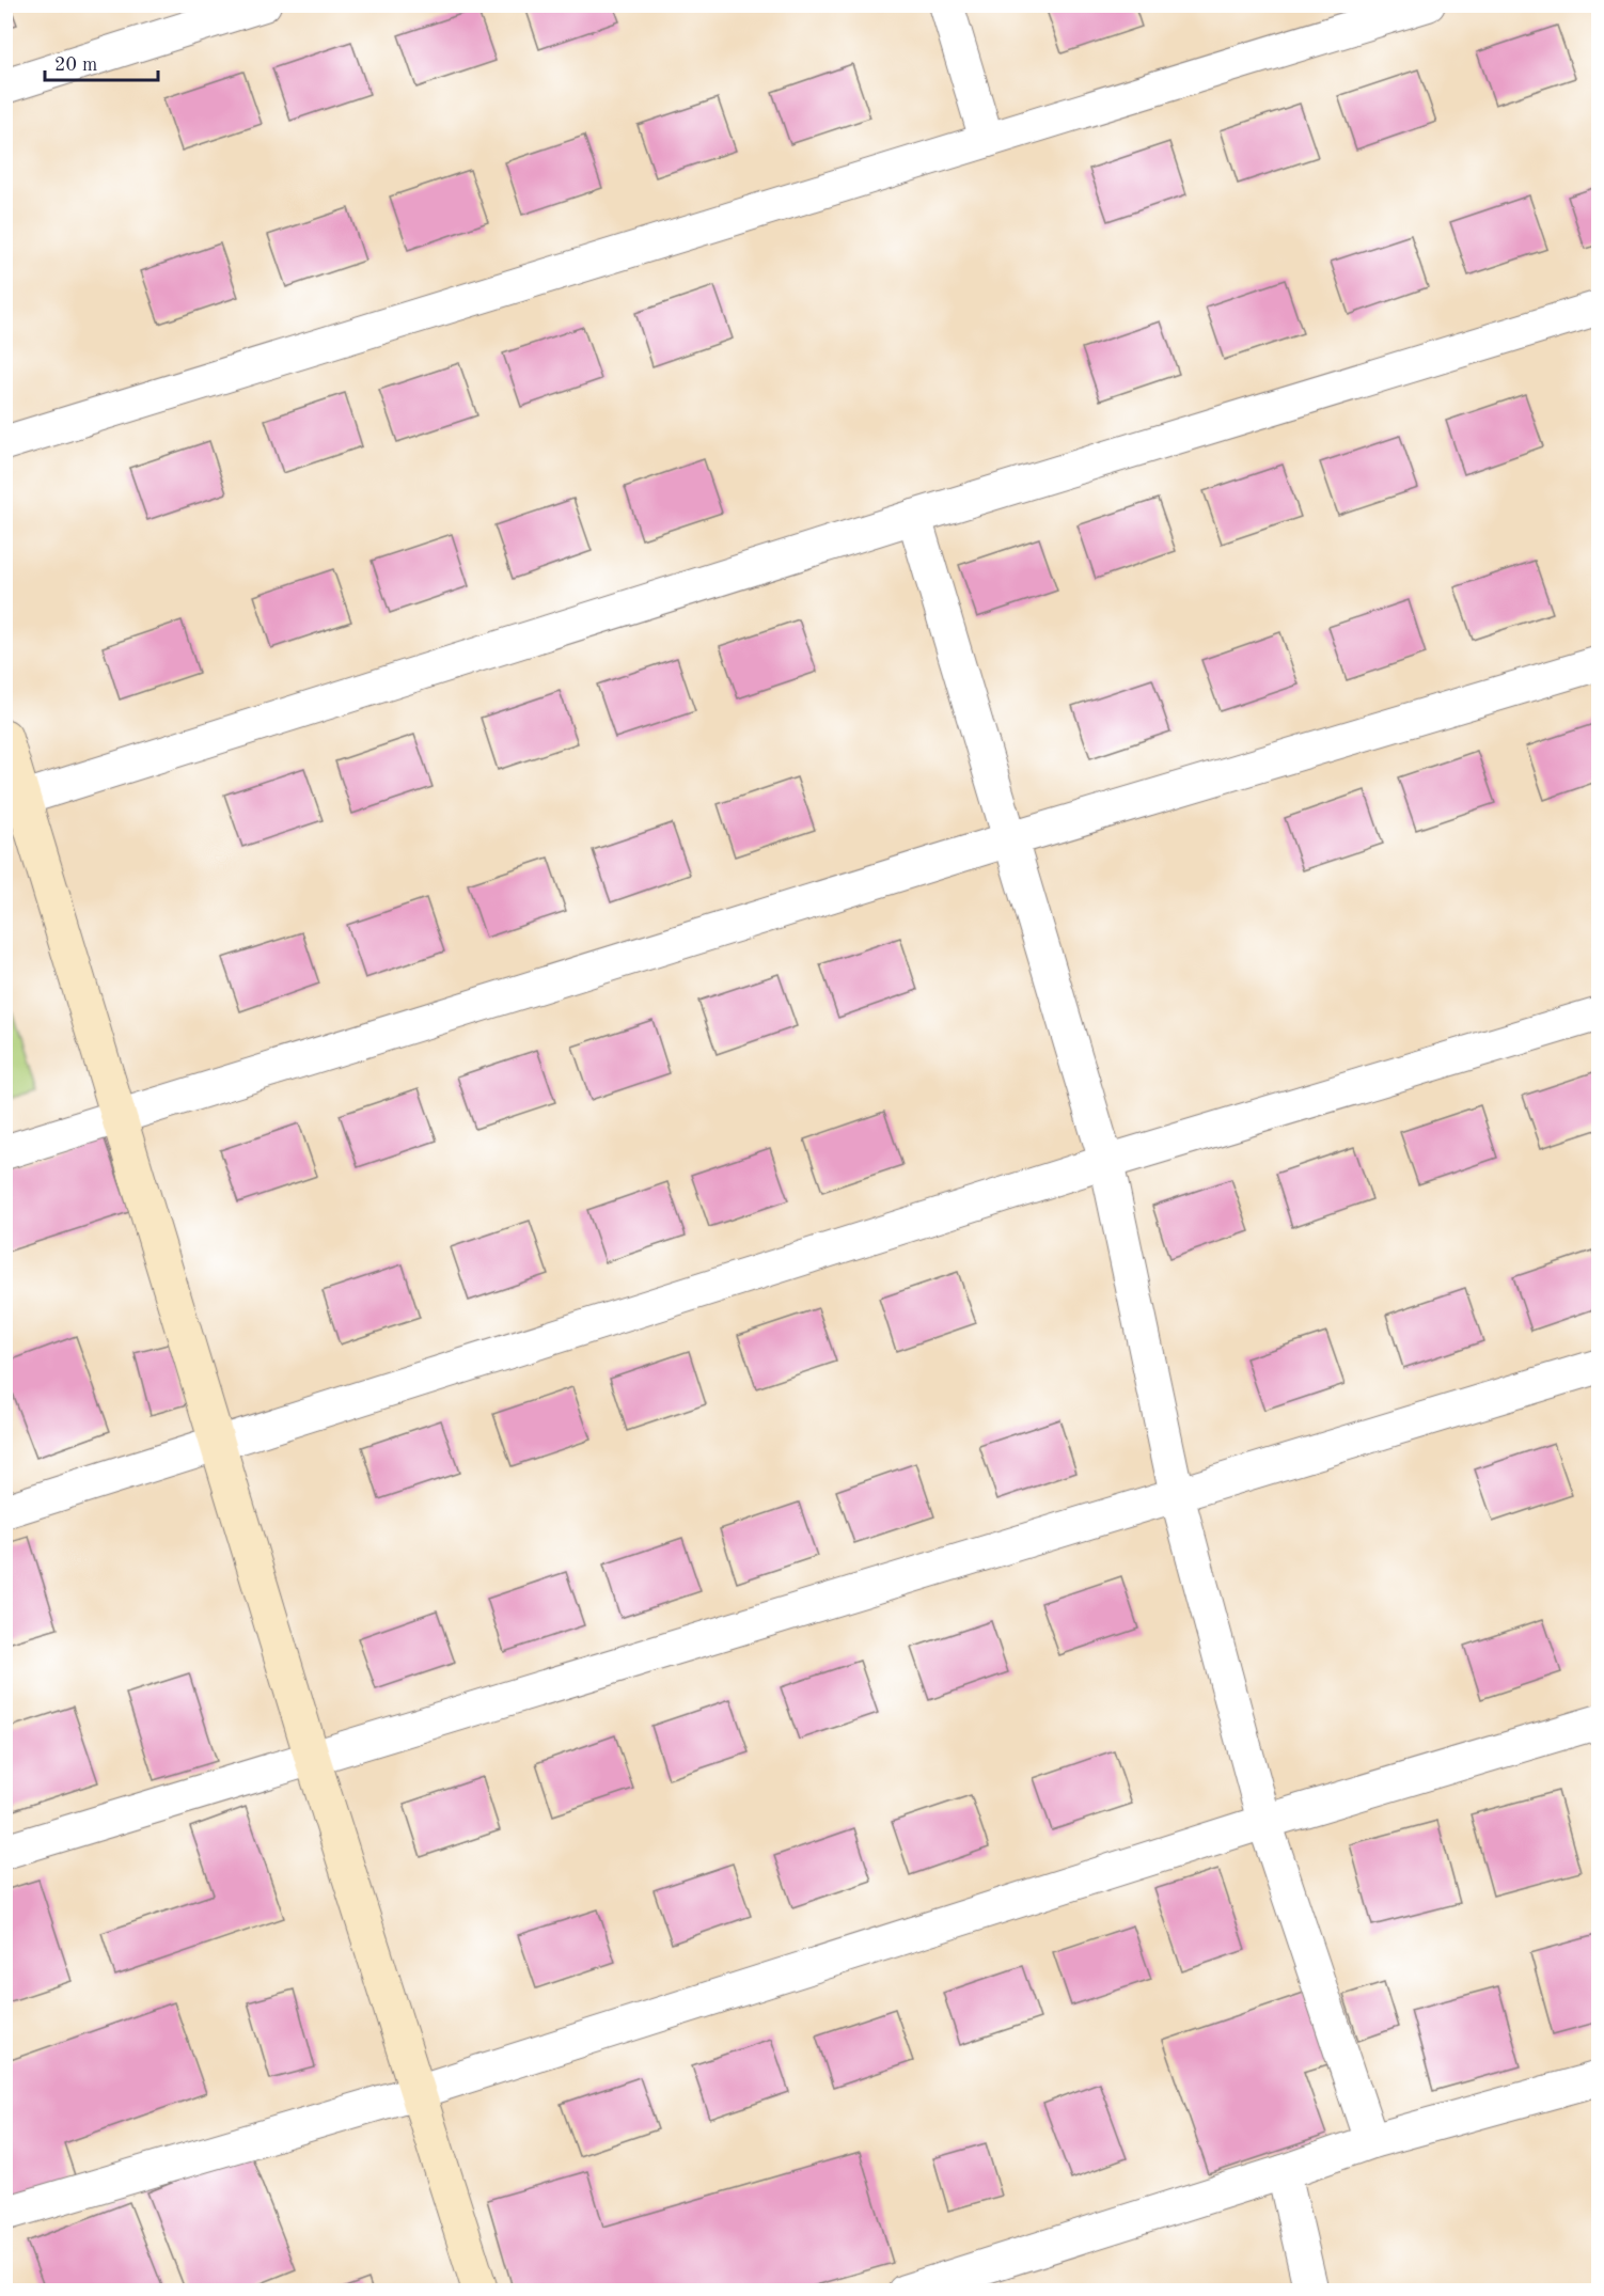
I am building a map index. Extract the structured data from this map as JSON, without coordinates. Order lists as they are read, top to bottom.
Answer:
{
  "scale_bar": "20 m"
}
